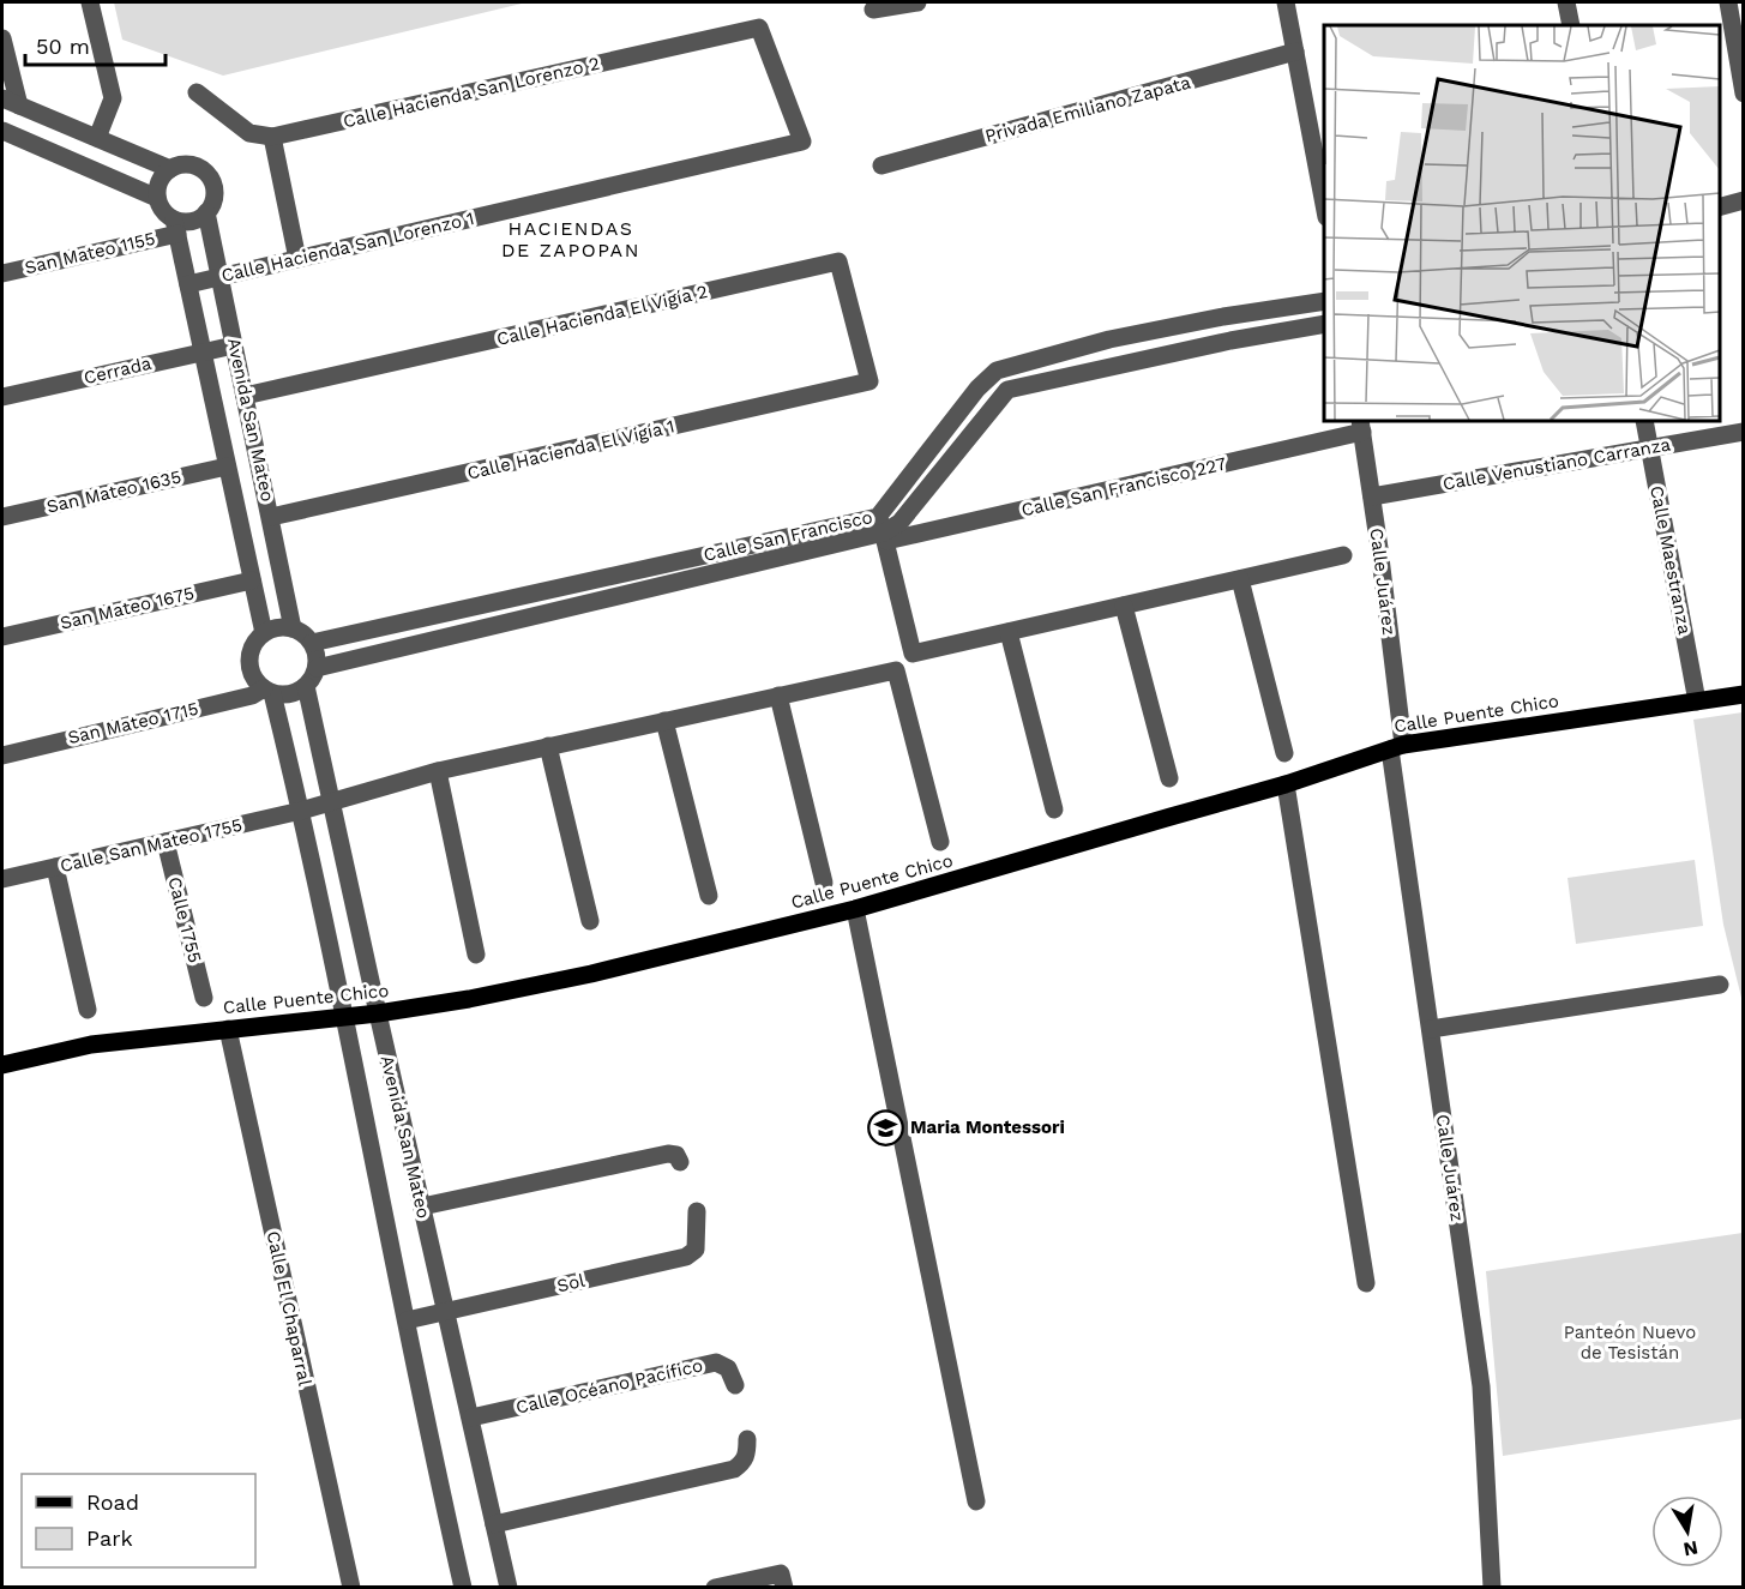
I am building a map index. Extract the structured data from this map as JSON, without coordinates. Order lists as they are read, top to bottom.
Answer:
{
  "streets": {
    "main road": ["Calle Puente Chico"],
    "street": [
      "Calle Hacienda San Lorenzo 2",
      "Privada Emiliano Zapata",
      "Calle Hacienda San Lorenzo 1",
      "San Mateo 1155",
      "Calle Hacienda El Vigía 2",
      "Cerrada",
      "Avenida San Mateo",
      "Calle Hacienda El Vigía 1",
      "Calle Venustiano Carranza",
      "Calle San Francisco 227",
      "San Mateo 1635",
      "Calle San Francisco",
      "Calle Maestranza",
      "Calle Juárez",
      "San Mateo 1675",
      "San Mateo 1715",
      "Calle San Mateo 1755",
      "Calle 1755",
      "Sol",
      "Calle El Chaparral",
      "Calle Océano Pacífico"
    ]
  },
  "crossings": [
    ["Calle Hacienda San Lorenzo 2", "Calle Hacienda San Lorenzo 1"],
    ["Calle Hacienda San Lorenzo 1", "Avenida San Mateo"],
    ["San Mateo 1155", "Avenida San Mateo"],
    ["Calle Hacienda El Vigía 2", "Avenida San Mateo"],
    ["Calle Hacienda El Vigía 2", "Calle Hacienda El Vigía 1"],
    ["Cerrada", "Avenida San Mateo"],
    ["Avenida San Mateo", "Calle Hacienda El Vigía 1"],
    ["Avenida San Mateo", "San Mateo 1635"],
    ["Avenida San Mateo", "Calle San Francisco"],
    ["Avenida San Mateo", "San Mateo 1675"],
    ["Avenida San Mateo", "Calle Puente Chico"],
    ["Avenida San Mateo", "San Mateo 1715"],
    ["Avenida San Mateo", "Calle San Mateo 1755"],
    ["Avenida San Mateo", "Sol"],
    ["Avenida San Mateo", "Calle Océano Pacífico"],
    ["Calle Venustiano Carranza", "Calle Maestranza"],
    ["Calle Venustiano Carranza", "Calle Juárez"],
    ["Calle San Francisco 227", "Calle San Francisco"],
    ["Calle San Francisco 227", "Calle Juárez"],
    ["Calle San Francisco", "San Mateo 1715"],
    ["Calle Maestranza", "Calle Puente Chico"],
    ["Calle Juárez", "Calle Puente Chico"],
    ["Calle Puente Chico", "Calle El Chaparral"],
    ["Calle San Mateo 1755", "Calle 1755"]
  ],
  "districts": ["HACIENDAS DE ZAPOPAN"],
  "parks": ["Panteón Nuevo de Tesistán"],
  "places": {
    "school or university": ["Maria Montessori"]
  },
  "legend": ["Road", "Park"],
  "scale_bar": "50 m",
  "north": "bottom"
}
